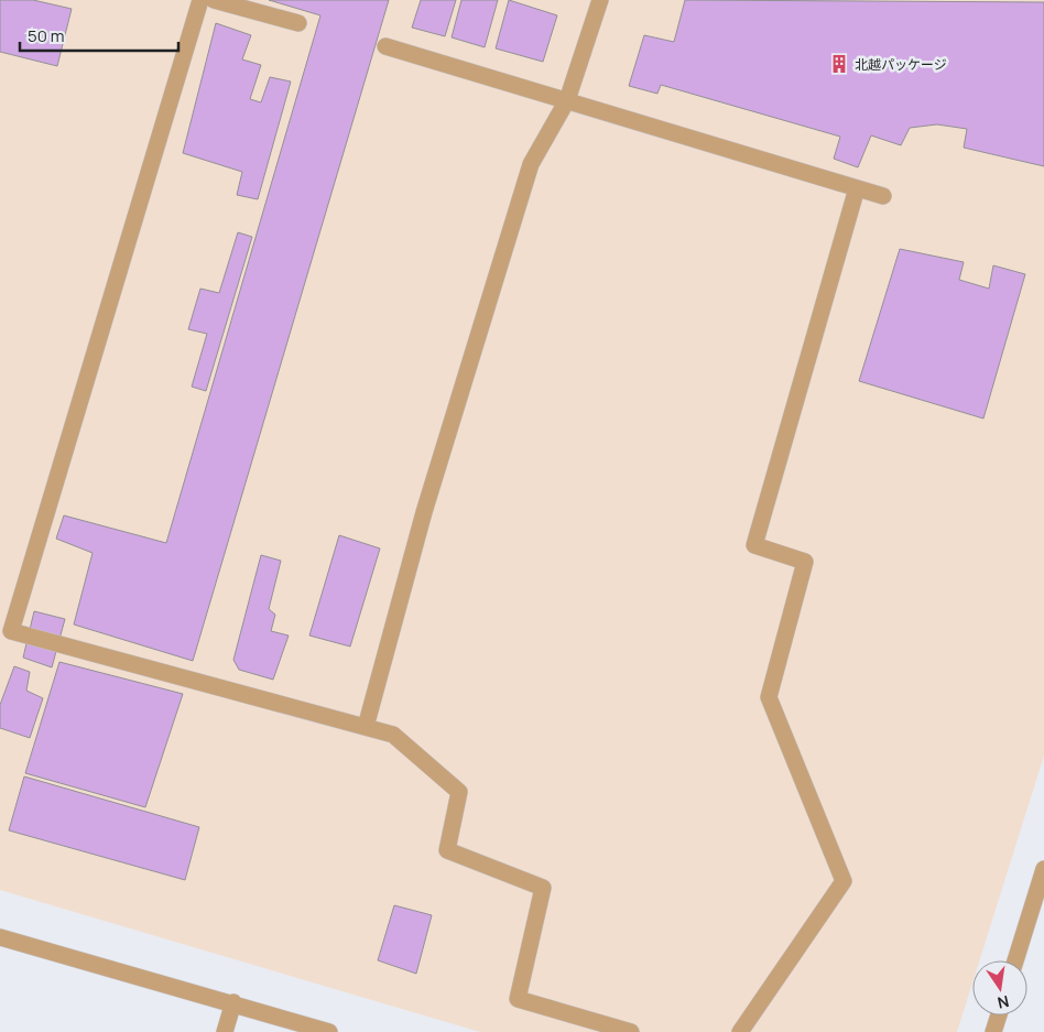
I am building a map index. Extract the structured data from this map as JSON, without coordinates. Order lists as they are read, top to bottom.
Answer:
{
  "places": {
    "building": ["北越パッケージ"]
  },
  "scale_bar": "50 m",
  "north": "bottom"
}
